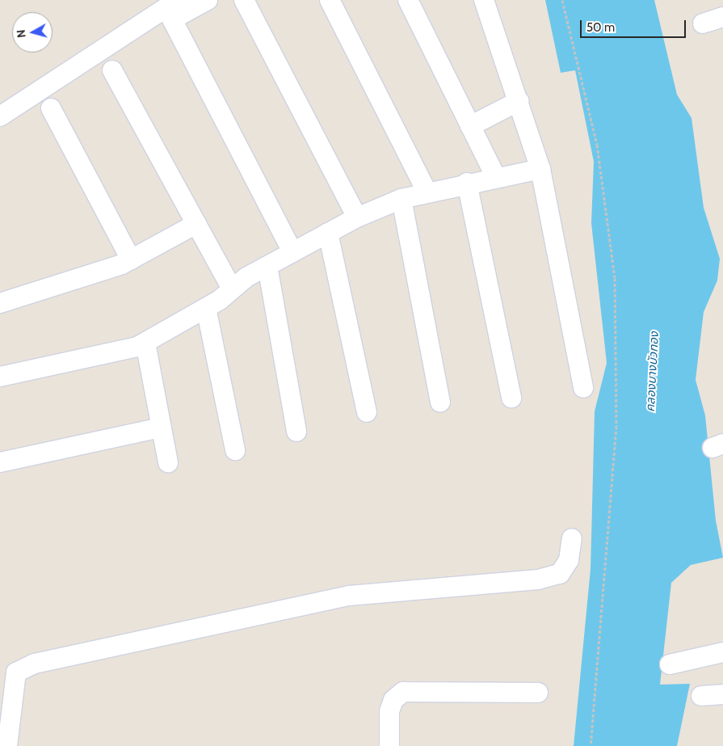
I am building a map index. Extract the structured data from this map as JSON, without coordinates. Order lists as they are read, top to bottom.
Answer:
{
  "water": ["คลองบางบัวทอง"],
  "scale_bar": "50 m",
  "north": "left"
}
